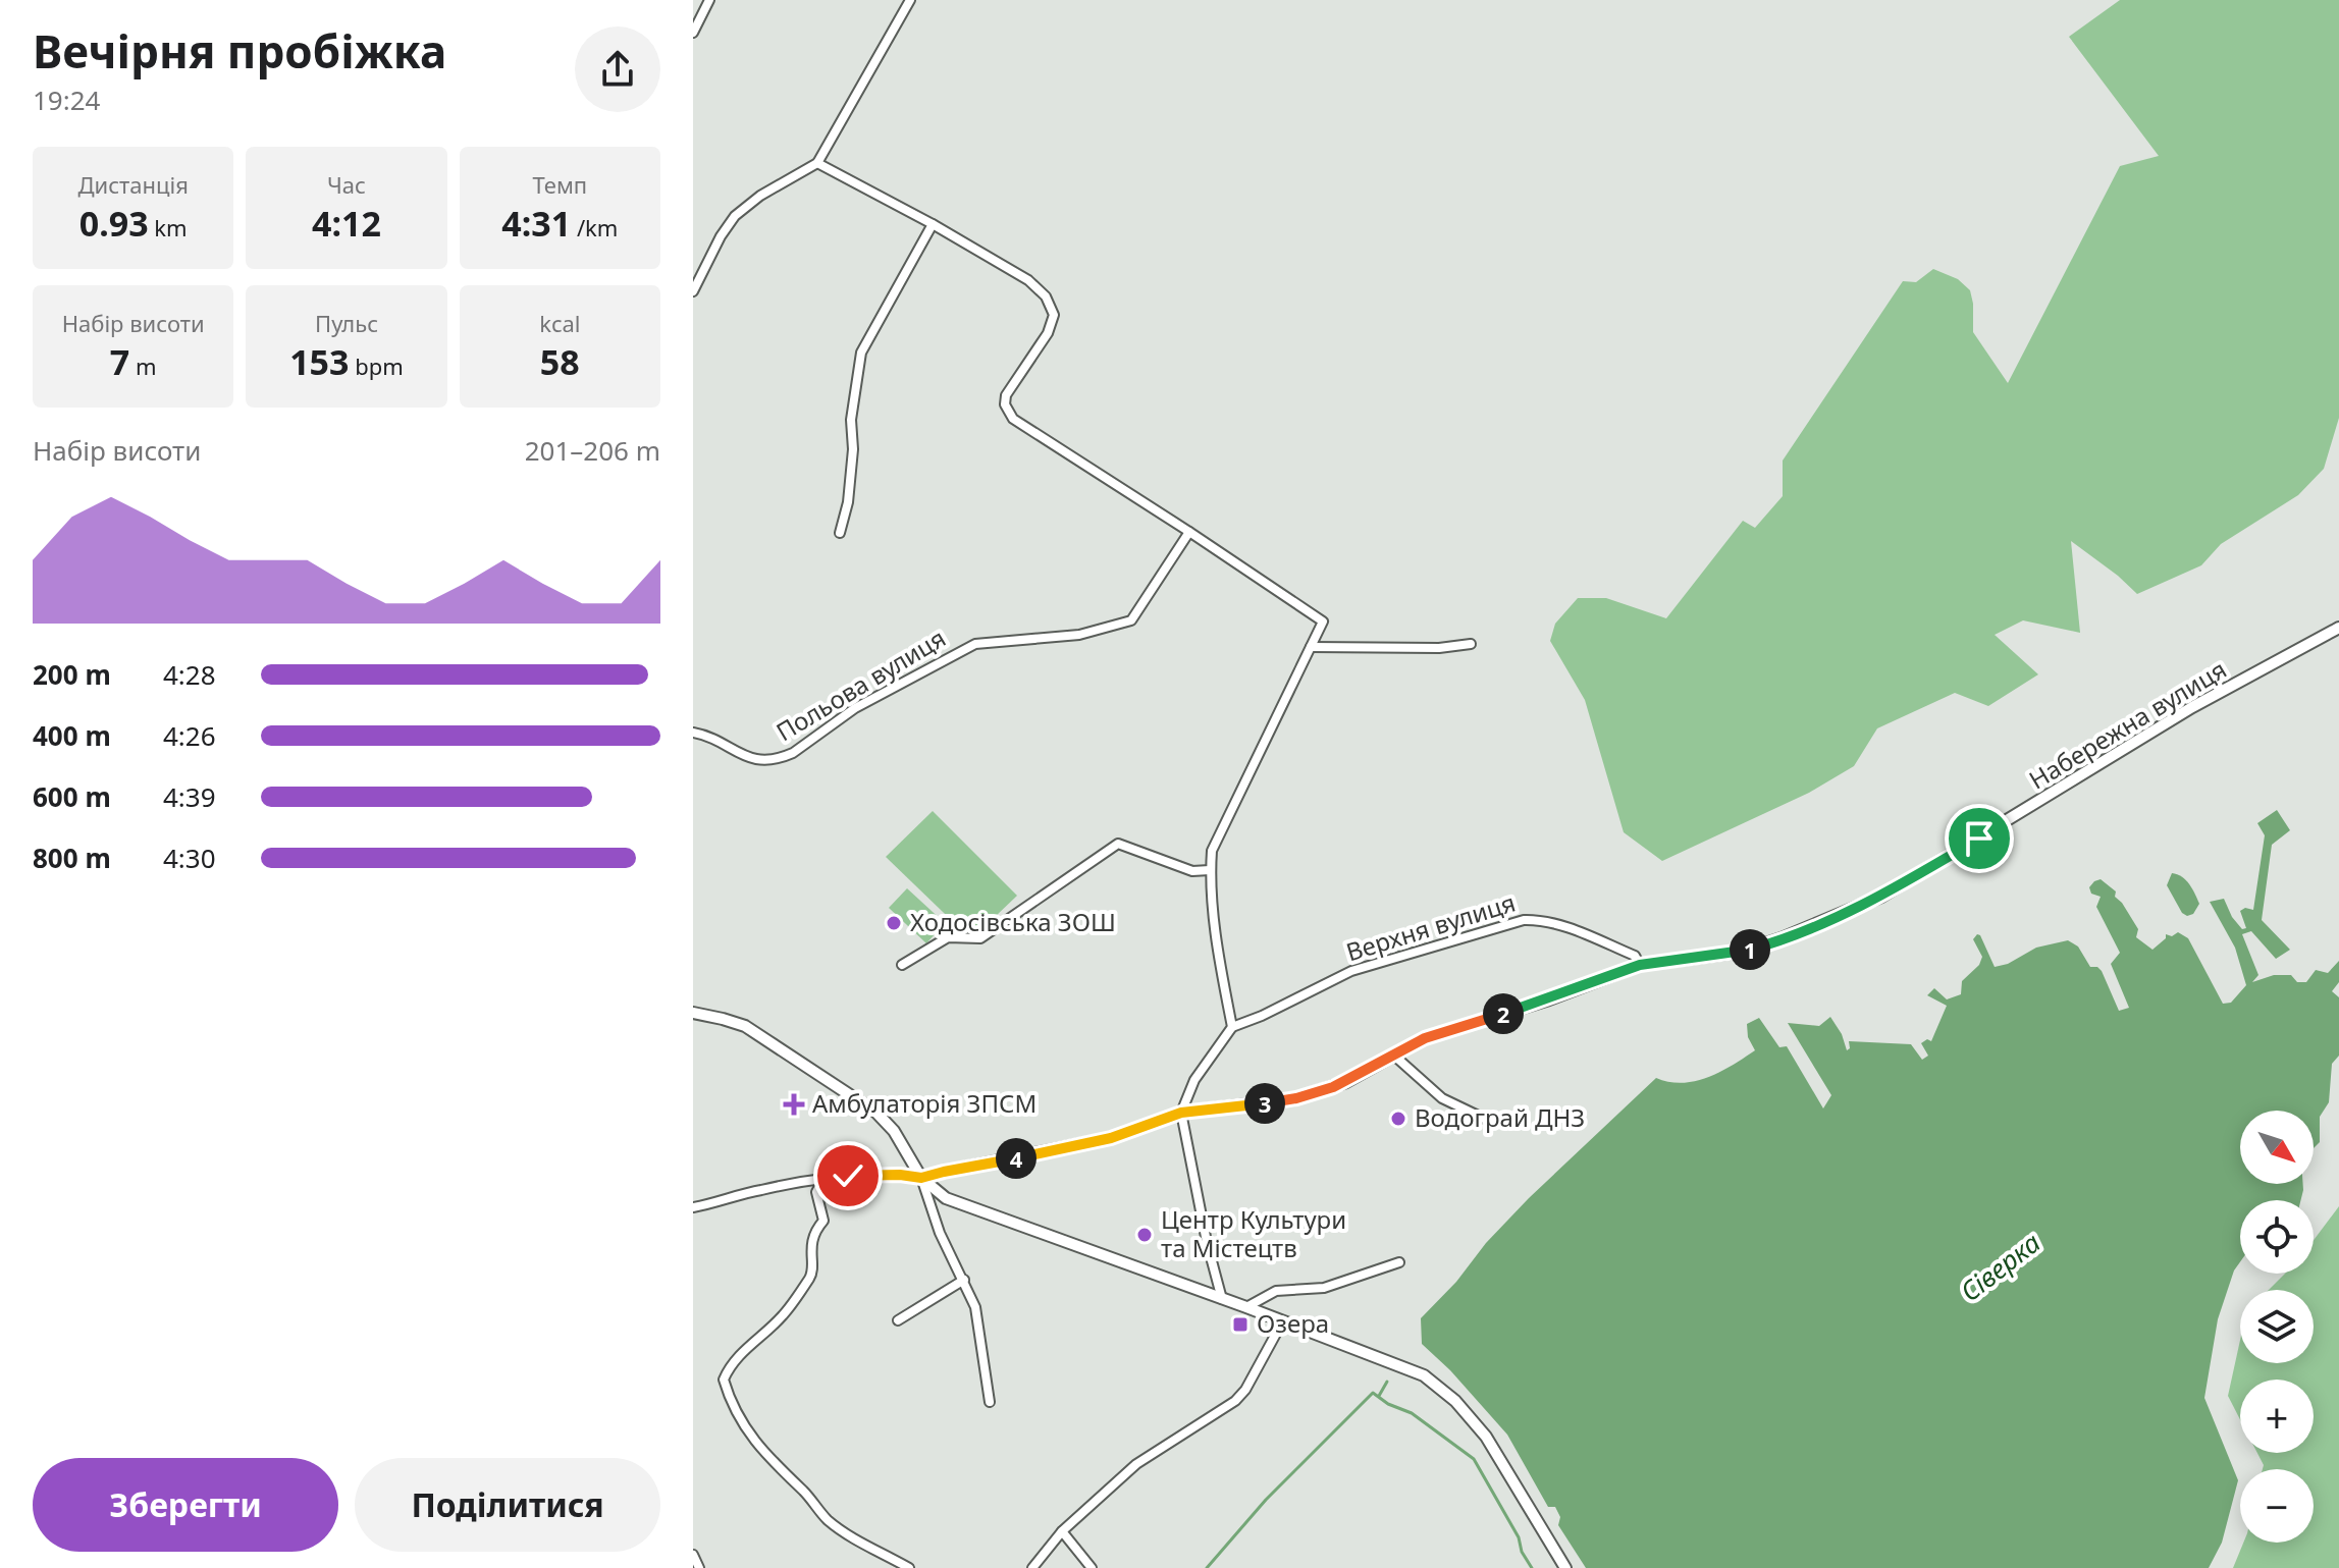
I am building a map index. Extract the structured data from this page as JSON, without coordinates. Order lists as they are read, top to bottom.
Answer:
{
  "streets": {
    "street": ["Польова вулиця", "Набережна вулиця", "Верхня вулиця"]
  },
  "crossings": [
    ["Набережна вулиця", "Верхня вулиця"]
  ],
  "water": ["Сіверка"],
  "places": {
    "other": ["Ходосівська ЗОШ", "Водограй ДНЗ", "Центр Культури та Містецтв"],
    "health": ["Амбулаторія ЗПСМ"],
    "transit": ["Озера"]
  },
  "north": "bottom right",
  "page": {
    "heading": ["Вечірня пробіжка", "19:24"],
    "stats": [
      ["Дистанція", "0.93 km"],
      ["Час", "4:12"],
      ["Темп", "4:31 /km"],
      ["Набір висоти", "7 m"],
      ["Пульс", "153 bpm"],
      ["kcal", "58"]
    ],
    "chart": ["Набір висоти", "201–206 m"],
    "list": [
      {
        "name": "200 m",
        "note": "4:28"
      },
      {
        "name": "400 m",
        "note": "4:26"
      },
      {
        "name": "600 m",
        "note": "4:39"
      },
      {
        "name": "800 m",
        "note": "4:30"
      }
    ],
    "pins": [
      "1",
      "2",
      "3",
      "4"
    ],
    "map_buttons": ["+", "−"],
    "buttons": ["Зберегти", "Поділитися"]
  }
}
